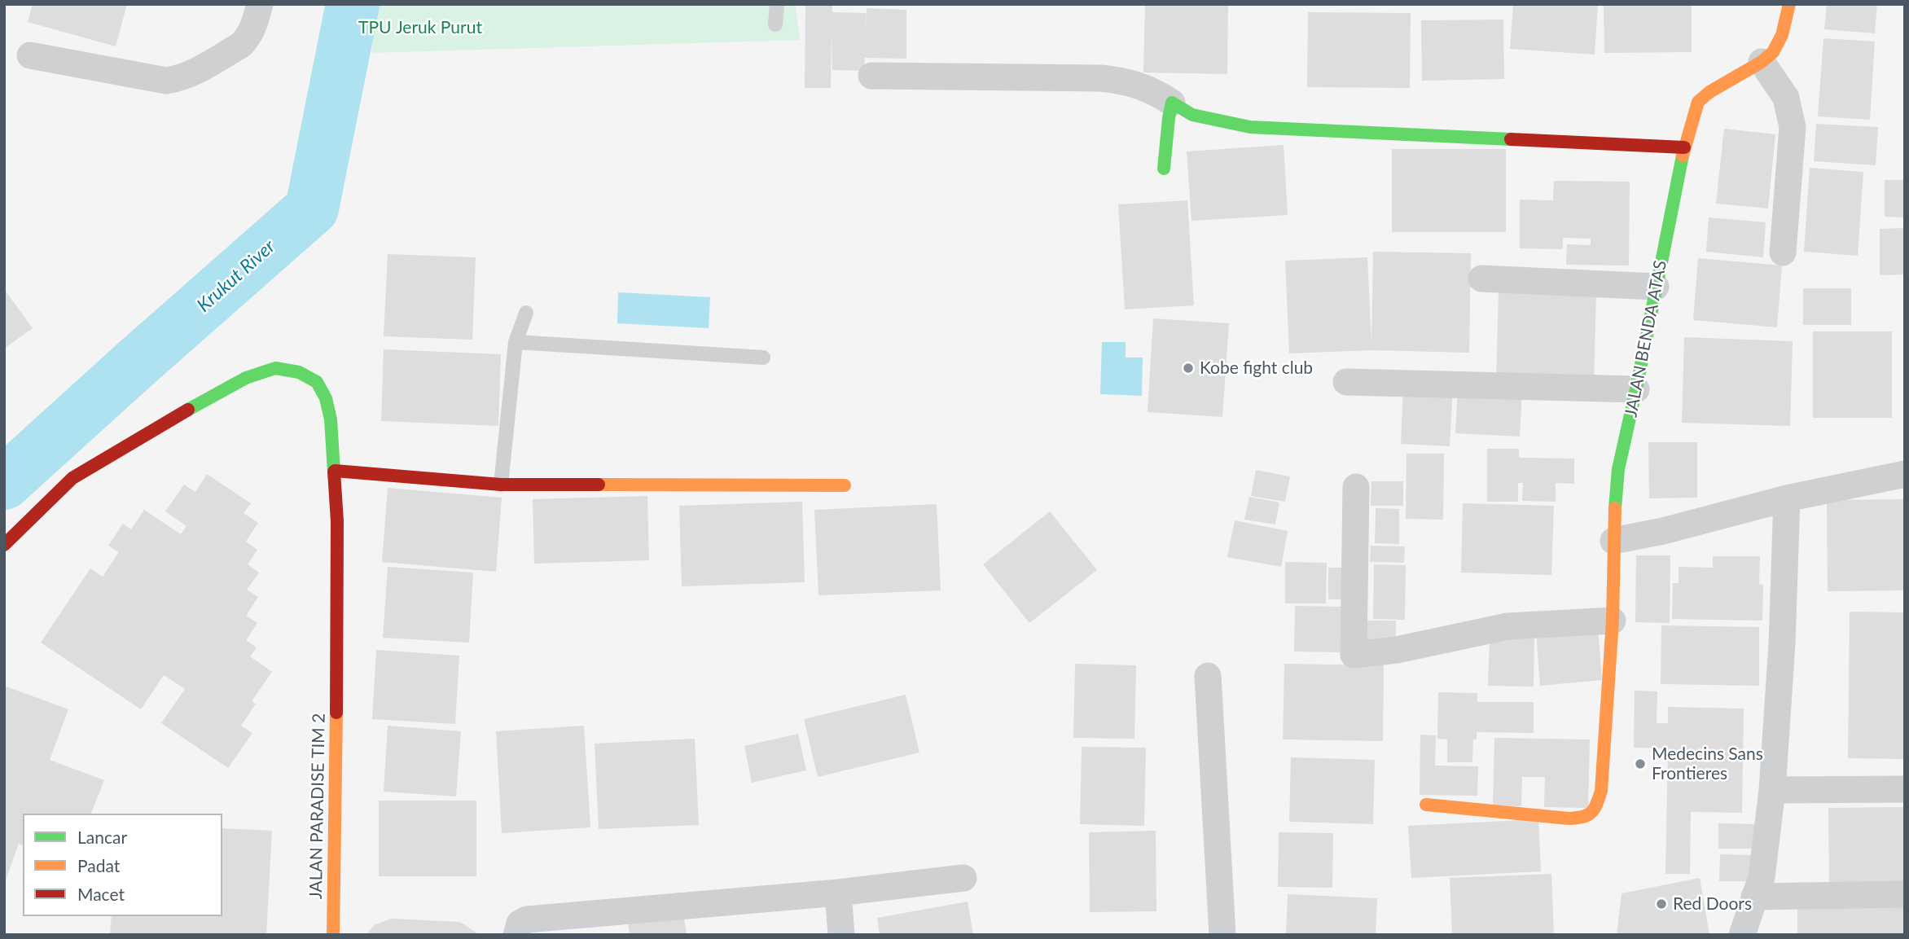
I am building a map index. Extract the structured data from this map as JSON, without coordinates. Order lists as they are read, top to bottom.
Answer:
{
  "streets": {
    "street": ["JALAN BENDA ATAS", "JALAN PARADISE TIM 2"]
  },
  "water": ["Krukut River"],
  "parks": ["TPU Jeruk Purut"],
  "places": ["Kobe fight club", "Medecins Sans Frontieres", "Red Doors"],
  "legend": ["Lancar", "Padat", "Macet"]
}
